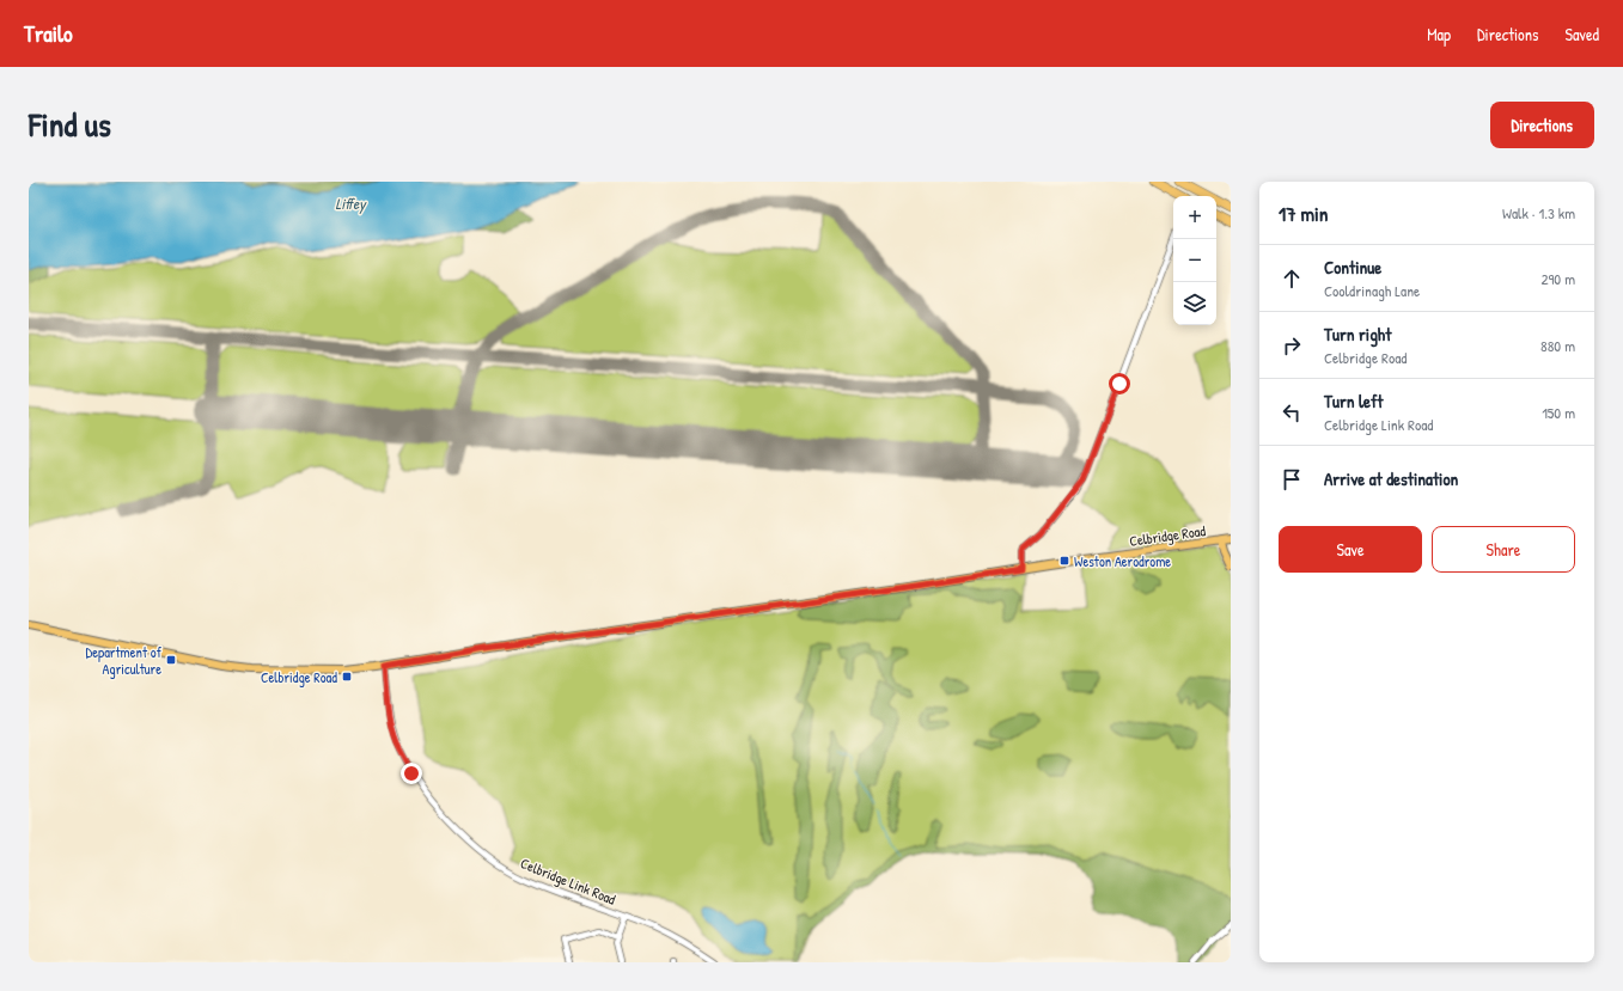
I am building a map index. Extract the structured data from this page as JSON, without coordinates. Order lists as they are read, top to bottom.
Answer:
{
  "streets": {
    "main road": ["Celbridge Road"],
    "street": ["Celbridge Link Road"]
  },
  "crossings": [
    ["Celbridge Road", "Celbridge Link Road"]
  ],
  "water": ["Liffey"],
  "places": {
    "transit": ["Weston Aerodrome", "Department of Agriculture", "Celbridge Road"]
  },
  "page": {
    "header": "Trailo",
    "nav": ["Map", "Directions", "Saved"],
    "title": "Find us",
    "buttons": [
      "Directions",
      ["Save", "Share"]
    ],
    "heading": ["17 min", "Walk · 1.3 km"],
    "map_buttons": ["+", "−"],
    "list": [
      ["Continue", "Cooldrinagh Lane", "290 m"],
      ["Turn right", "Celbridge Road", "880 m"],
      ["Turn left", "Celbridge Link Road", "150 m"],
      "Arrive at destination"
    ]
  }
}
